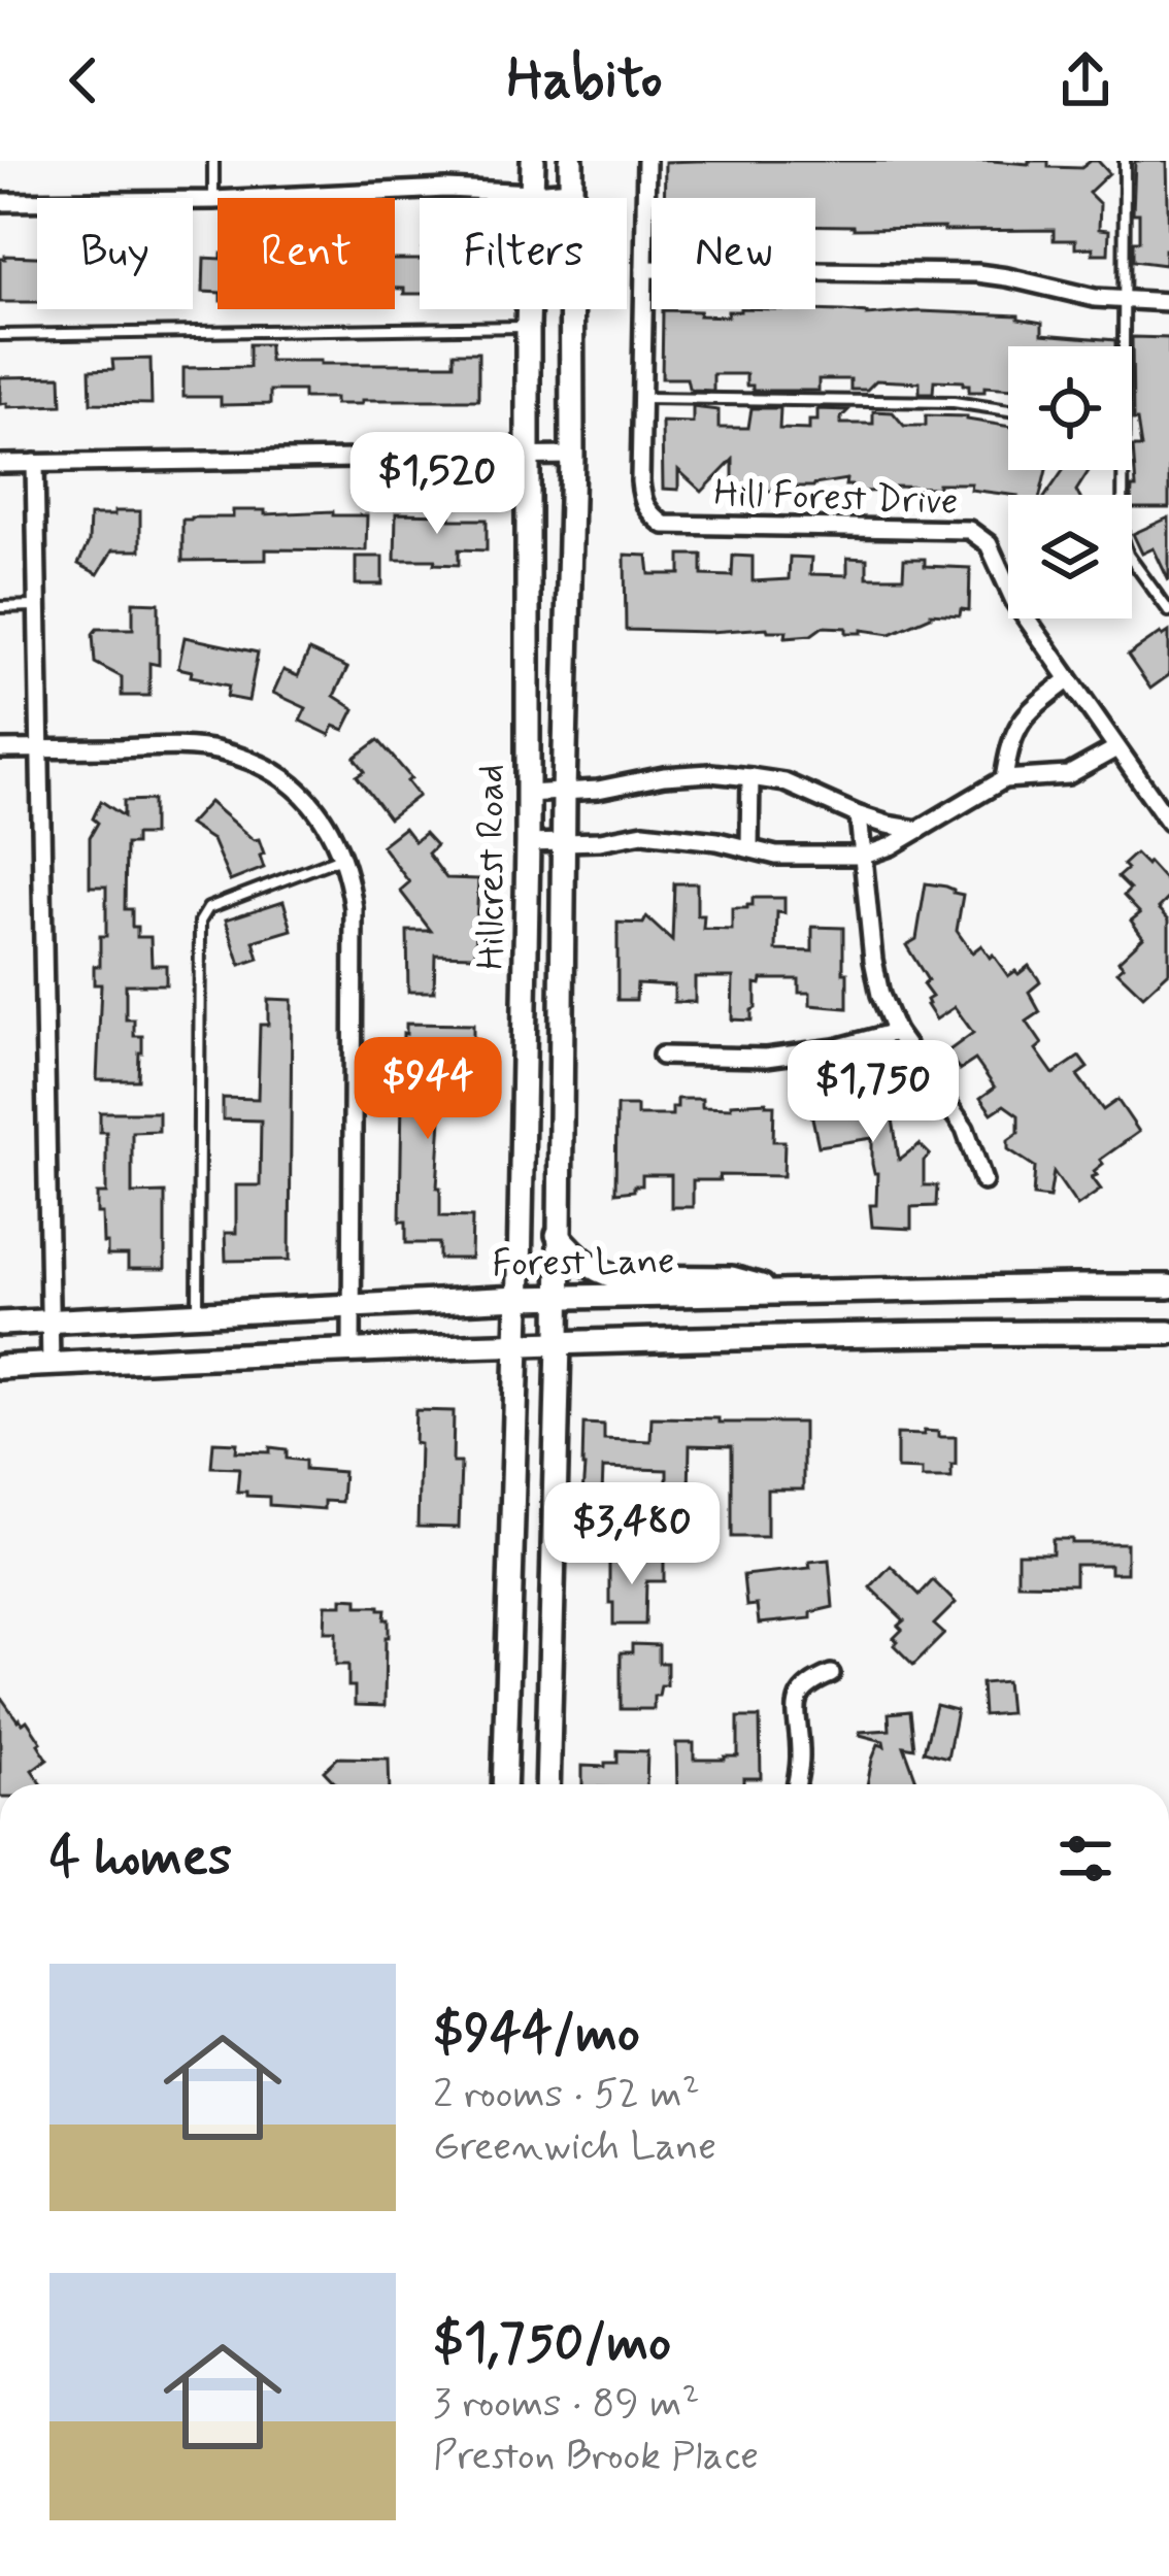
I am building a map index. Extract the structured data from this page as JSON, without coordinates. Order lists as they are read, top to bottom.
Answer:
{
  "streets": {
    "main road": ["Hillcrest Road", "Forest Lane"],
    "street": ["Hill Forest Drive"]
  },
  "crossings": [
    ["Hillcrest Road", "Forest Lane"]
  ],
  "page": {
    "header": "Habito",
    "chip": [
      "Buy",
      "Rent",
      "Filters",
      "New"
    ],
    "price": [
      "$1,520",
      "$944",
      "$1,750",
      "$3,480"
    ],
    "heading": "4 homes",
    "list": [
      {
        "name": "$944/mo",
        "note": "2 rooms · 52 m² · Greenwich Lane"
      },
      {
        "name": "$1,750/mo",
        "note": "3 rooms · 89 m² · Preston Brook Place"
      }
    ]
  }
}
